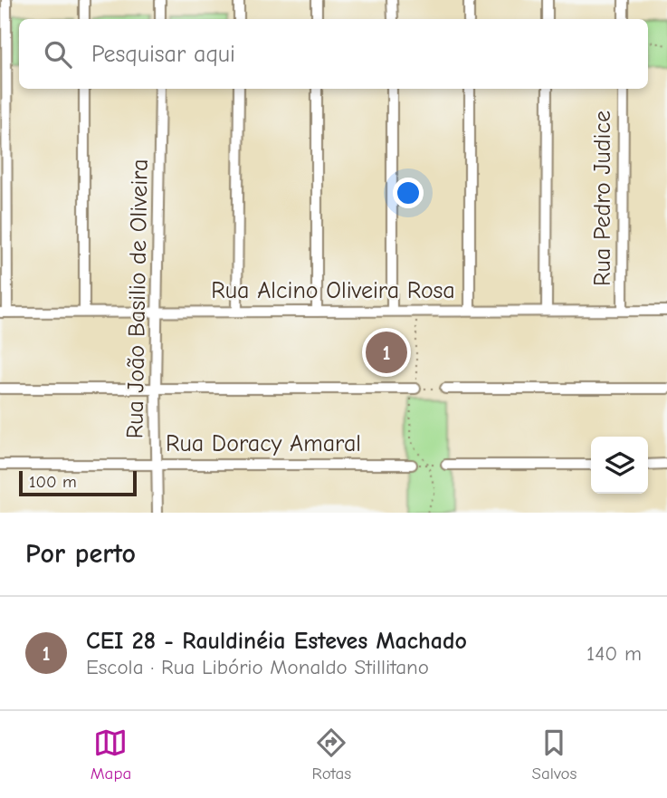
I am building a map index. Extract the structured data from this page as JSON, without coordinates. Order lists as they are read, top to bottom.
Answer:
{
  "streets": {
    "street": [
      "Rua Pedro Judice",
      "Rua Alcino Oliveira Rosa",
      "Rua João Basilio de Oliveira",
      "Rua Doracy Amaral"
    ]
  },
  "crossings": [
    ["Rua Pedro Judice", "Rua Alcino Oliveira Rosa"],
    ["Rua Alcino Oliveira Rosa", "Rua João Basilio de Oliveira"],
    ["Rua João Basilio de Oliveira", "Rua Doracy Amaral"]
  ],
  "scale_bar": "100 m",
  "page": {
    "search": "Pesquisar aqui",
    "pins": "1",
    "scale": "100 m",
    "heading": "Por perto",
    "list": [
      {
        "mark": "1",
        "name": "CEI 28 - Rauldinéia Esteves Machado",
        "note": "Escola · Rua Libório Monaldo Stillitano",
        "value": "140 m"
      }
    ],
    "nav": ["Mapa", "Rotas", "Salvos"]
  }
}
